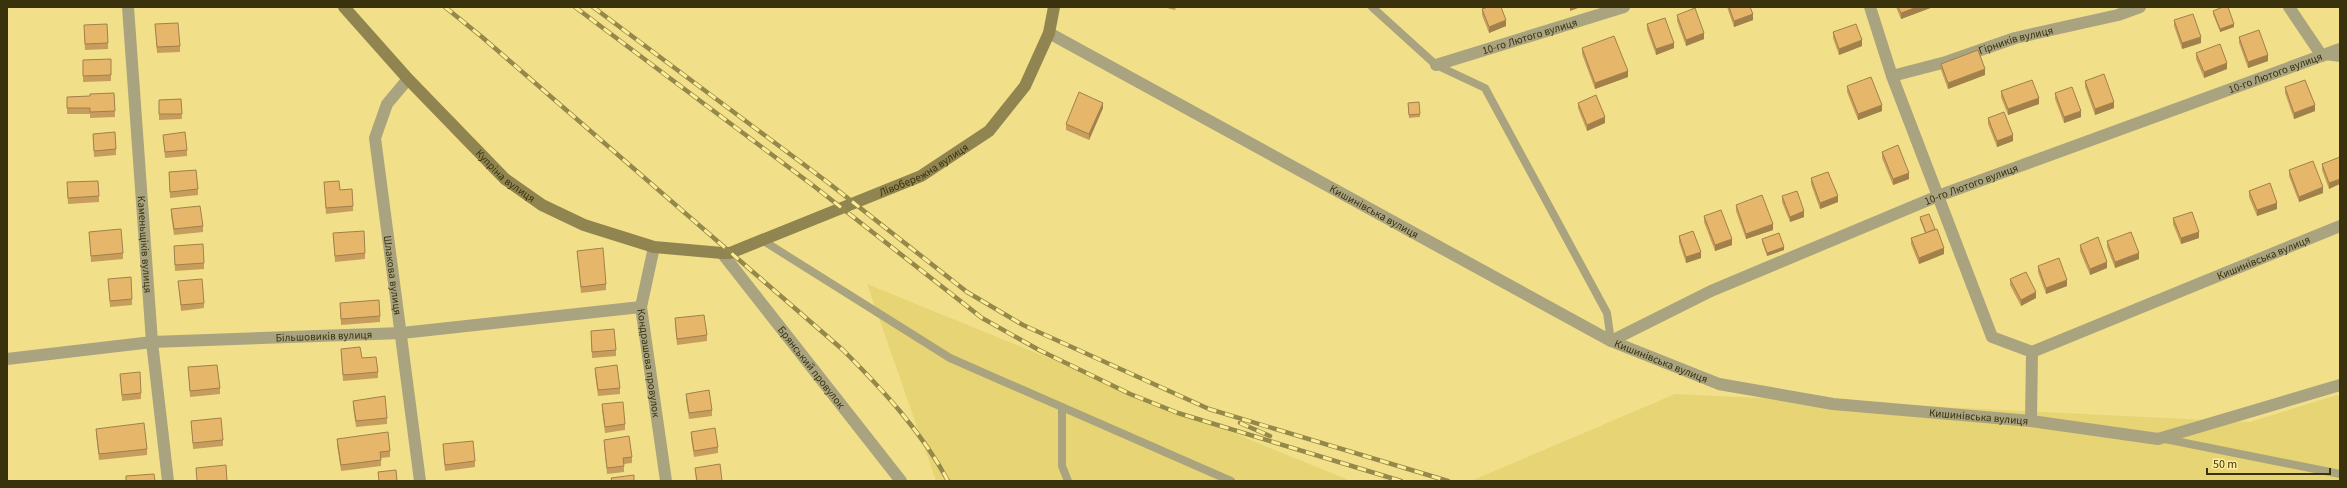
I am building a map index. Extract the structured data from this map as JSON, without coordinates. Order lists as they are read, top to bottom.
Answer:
{
  "streets": {
    "main road": ["Лівобережна вулиця", "Купріна вулиця"],
    "street": [
      "10-го Лютого вулиця",
      "Гірників вулиця",
      "Кишинівська вулиця",
      "Каменьщіків вулиця",
      "Шлакова вулиця",
      "Більшовиків вулиця",
      "Кондрашова провулок",
      "Брянський провулок"
    ]
  },
  "crossings": [
    ["10-го Лютого вулиця", "Кишинівська вулиця"],
    ["Лівобережна вулиця", "Купріна вулиця"],
    ["Лівобережна вулиця", "Кишинівська вулиця"],
    ["Лівобережна вулиця", "Брянський провулок"],
    ["Купріна вулиця", "Шлакова вулиця"],
    ["Купріна вулиця", "Кондрашова провулок"],
    ["Купріна вулиця", "Брянський провулок"],
    ["Каменьщіків вулиця", "Більшовиків вулиця"],
    ["Шлакова вулиця", "Більшовиків вулиця"],
    ["Більшовиків вулиця", "Кондрашова провулок"]
  ],
  "scale_bar": "50 m"
}
